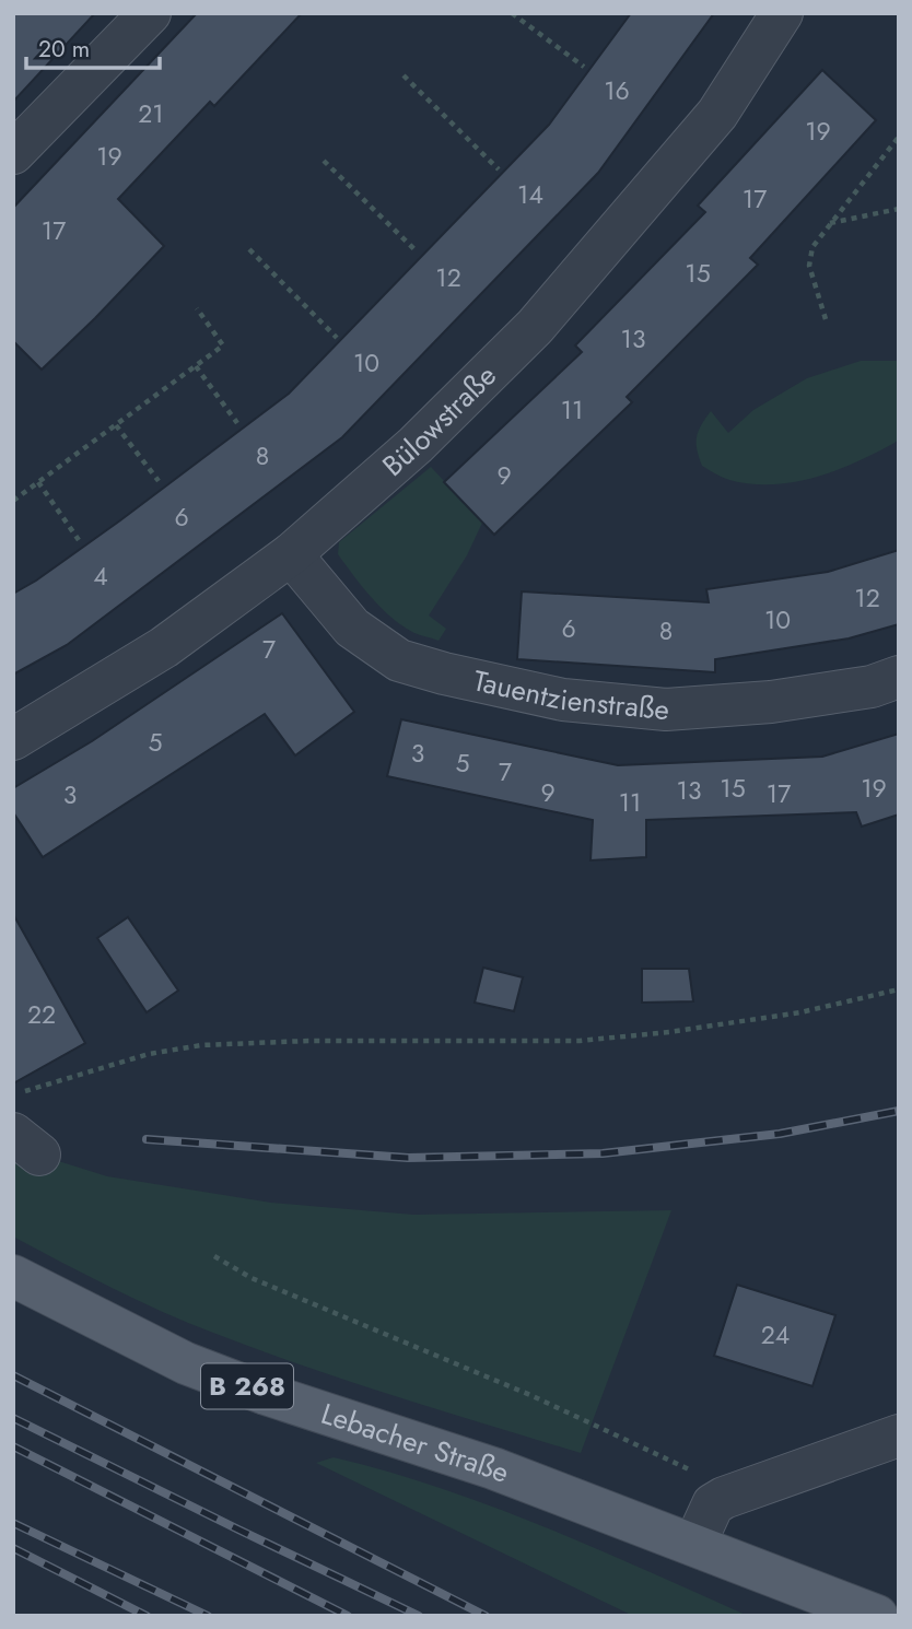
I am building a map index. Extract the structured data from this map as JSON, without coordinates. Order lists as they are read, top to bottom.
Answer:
{
  "streets": {
    "main road": ["B 268", "Lebacher Straße"],
    "street": ["Bülowstraße", "Tauentzienstraße"]
  },
  "crossings": [
    ["Bülowstraße", "Tauentzienstraße"]
  ],
  "house_numbers": [
    "16",
    "21",
    "19",
    "19",
    "14",
    "17",
    "17",
    "15",
    "12",
    "13",
    "10",
    "11",
    "8",
    "9",
    "6",
    "4",
    "12",
    "10",
    "6",
    "8",
    "7",
    "5",
    "3",
    "5",
    "7",
    "15",
    "19",
    "13",
    "9",
    "17",
    "3",
    "11",
    "22",
    "24"
  ],
  "scale_bar": "20 m"
}
